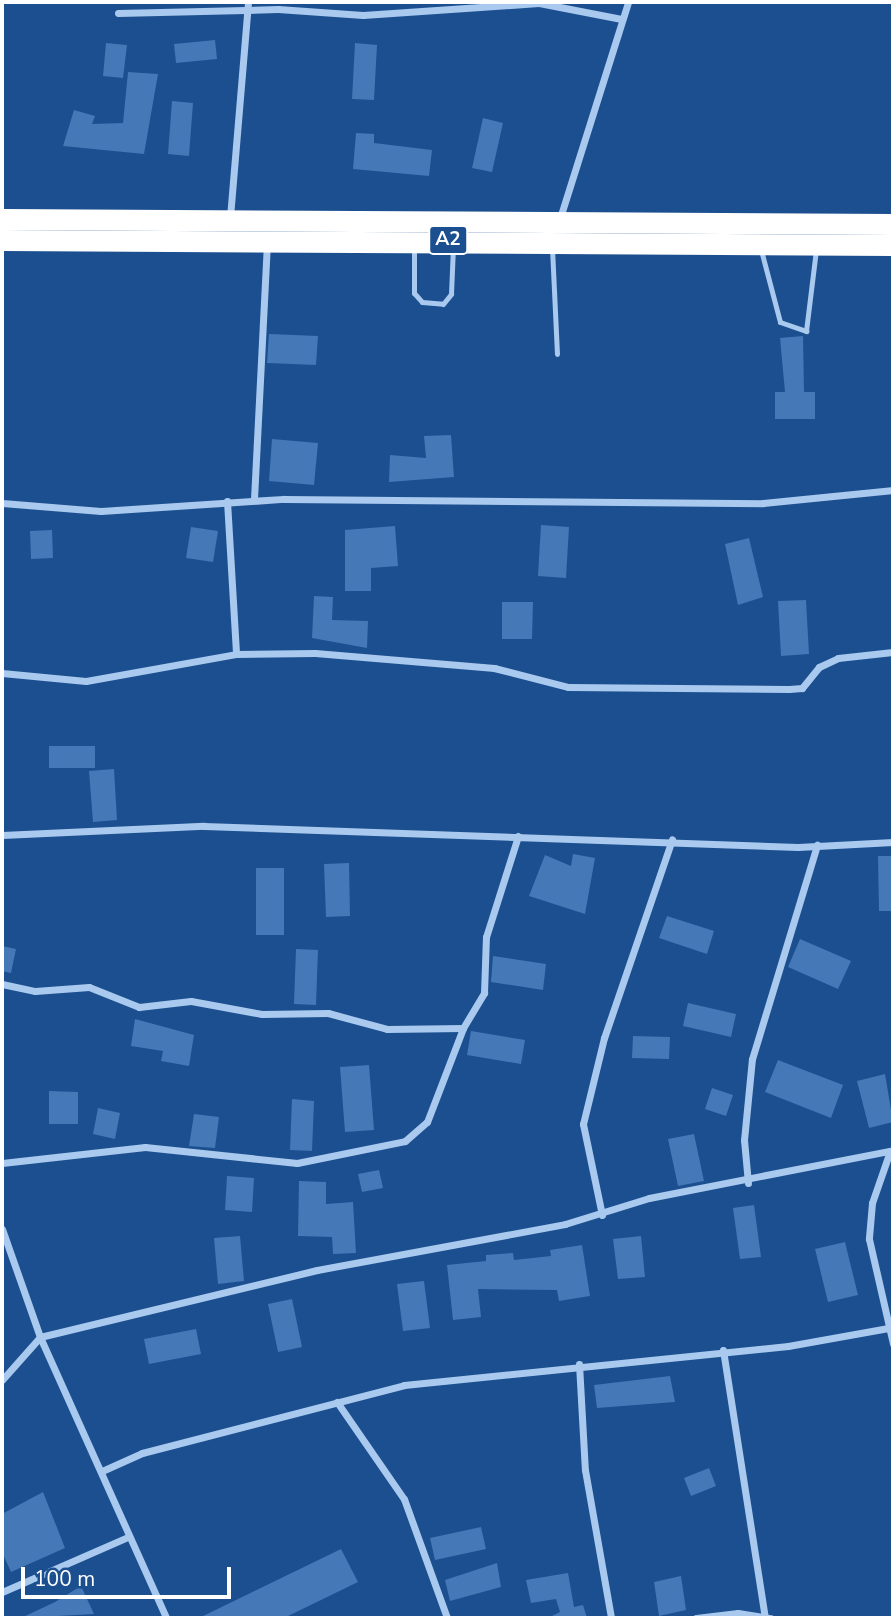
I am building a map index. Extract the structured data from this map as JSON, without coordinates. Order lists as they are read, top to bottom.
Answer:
{
  "streets": {
    "highway": ["A2"]
  },
  "scale_bar": "100 m"
}
